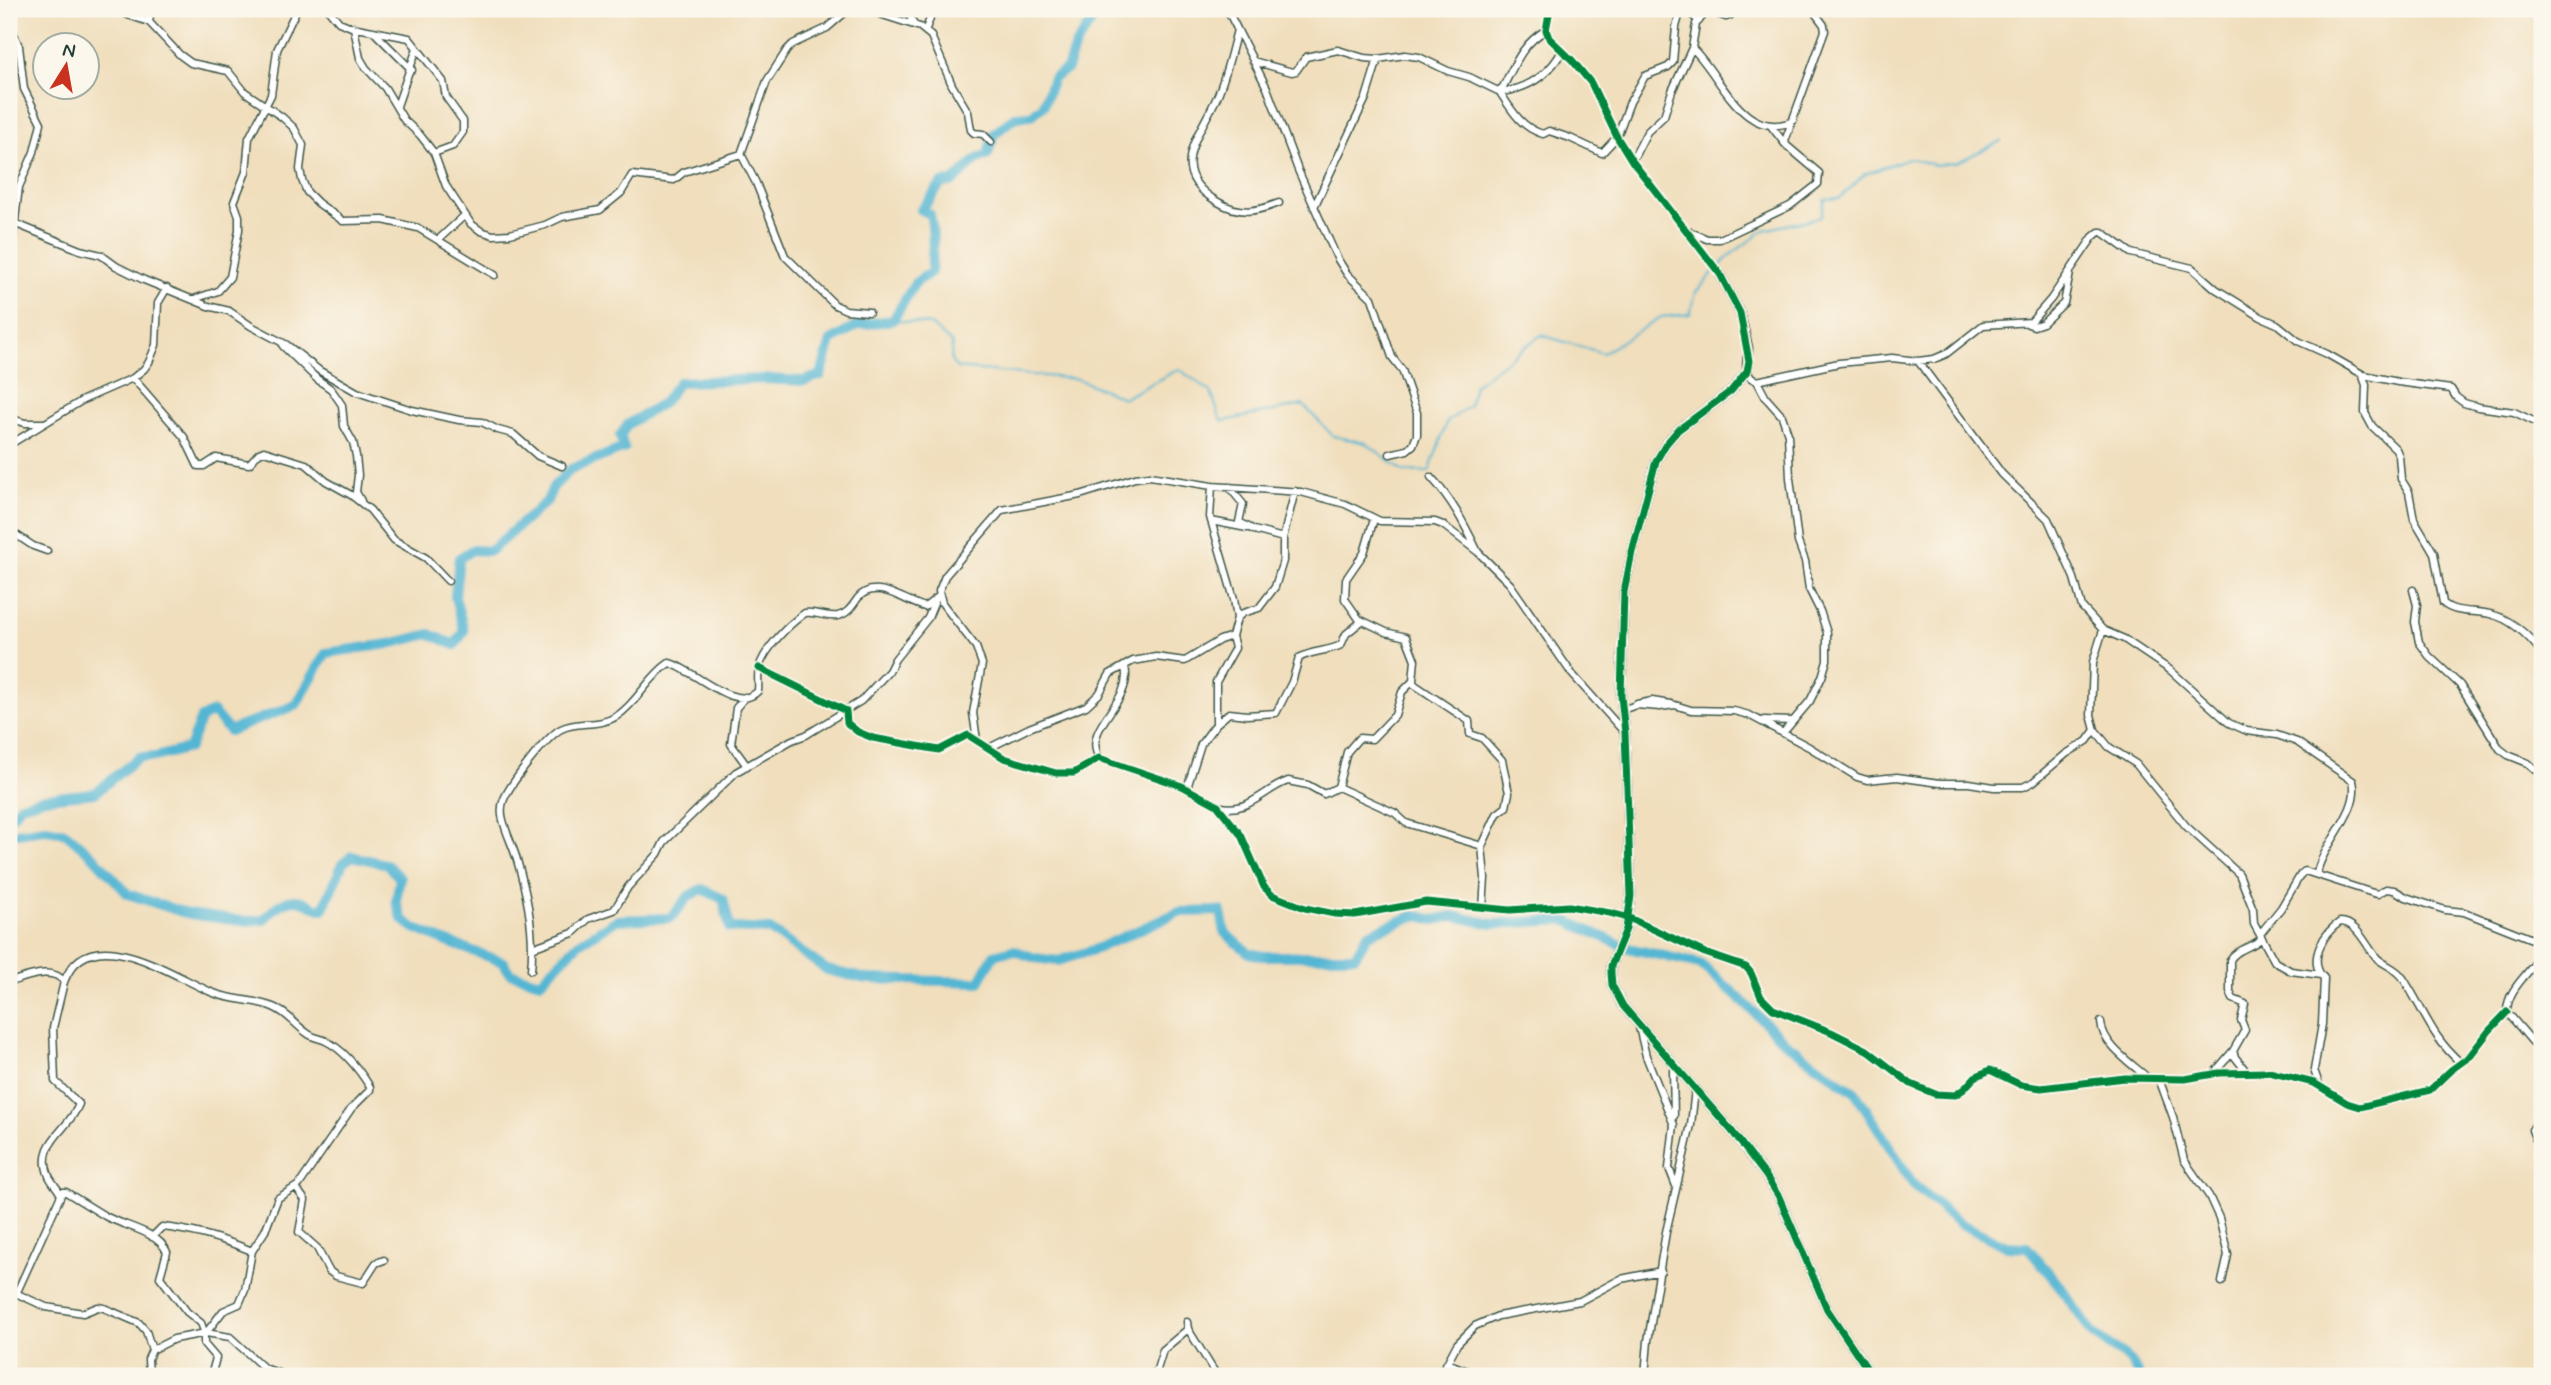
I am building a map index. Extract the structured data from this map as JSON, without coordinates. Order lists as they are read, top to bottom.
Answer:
{
  "north": "top"
}
